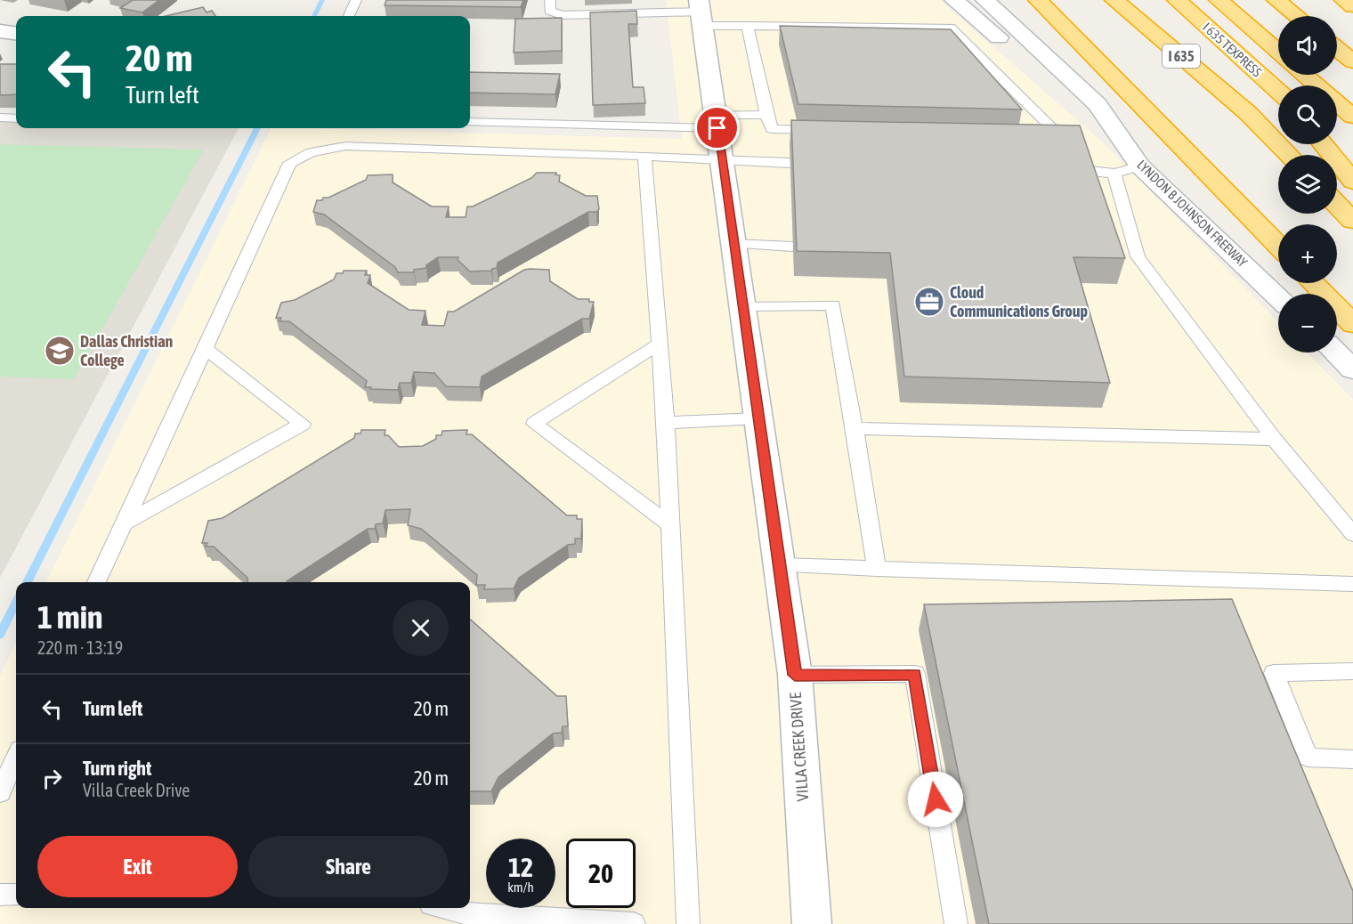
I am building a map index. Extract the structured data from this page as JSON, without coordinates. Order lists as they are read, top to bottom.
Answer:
{
  "streets": {
    "highway": ["I 635 TEXPRESS", "I 635"],
    "street": ["LYNDON B JOHNSON FREEWAY", "VILLA CREEK DRIVE"]
  },
  "places": {
    "office": ["Cloud Communications Group"],
    "school or university": ["Dallas Christian College"]
  },
  "page": {
    "map_buttons": ["+", "−"],
    "turn": ["20 m", "Turn left"],
    "heading": ["1 min", "220 m · 13:19"],
    "list": [
      {
        "name": "Turn left",
        "value": "20 m"
      },
      {
        "name": "Turn right",
        "note": "Villa Creek Drive",
        "value": "20 m"
      }
    ],
    "buttons": ["Exit", "Share"],
    "speed": "12 km/h",
    "limit": "20"
  }
}
